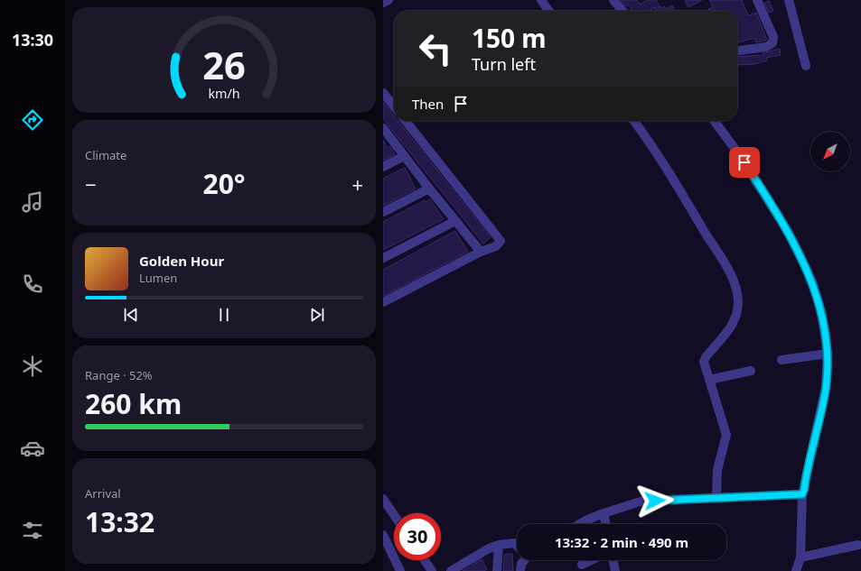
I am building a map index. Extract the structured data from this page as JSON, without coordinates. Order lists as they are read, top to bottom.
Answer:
{
  "north": "bottom left",
  "page": {
    "tabs": "13:30",
    "turn": ["150 m", "Turn left"],
    "then": "Then",
    "tile": [
      "Climate",
      ["Range · 52%", "260 km"],
      ["Arrival", "13:32"]
    ],
    "heat": ["−", "20°", "+"],
    "song": ["Golden Hour", "Lumen"],
    "limit": "30",
    "trip": "13:32 · 2 min · 490 m",
    "gauge": ["26", "km/h"]
  }
}
